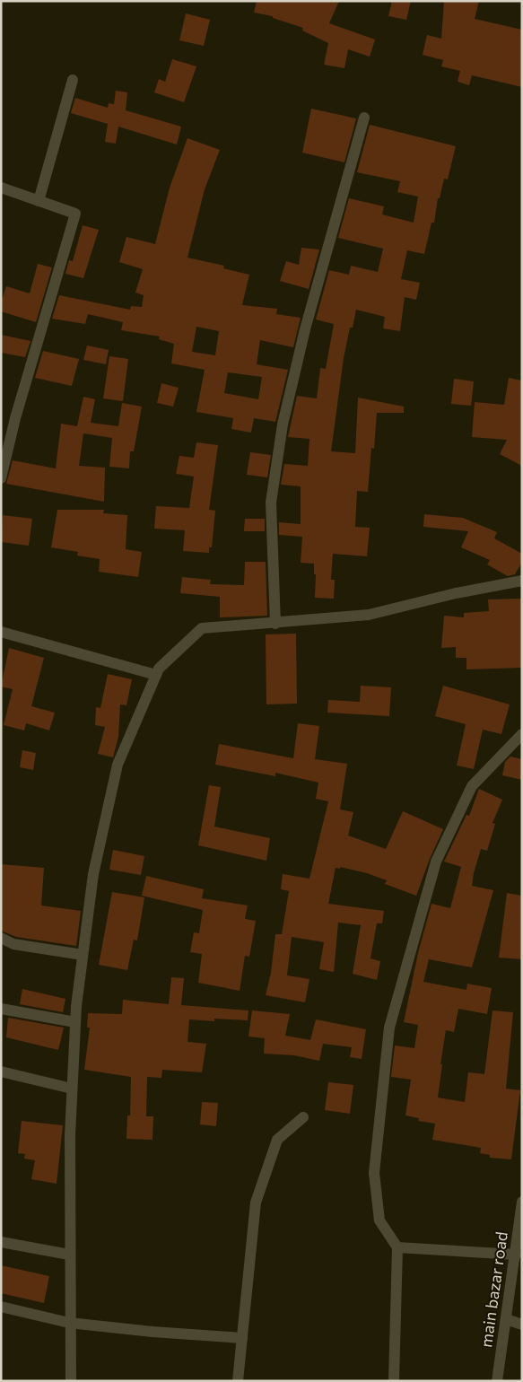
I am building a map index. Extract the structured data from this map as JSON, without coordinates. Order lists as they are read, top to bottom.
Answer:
{
  "streets": {
    "street": ["main bazar road"]
  }
}
